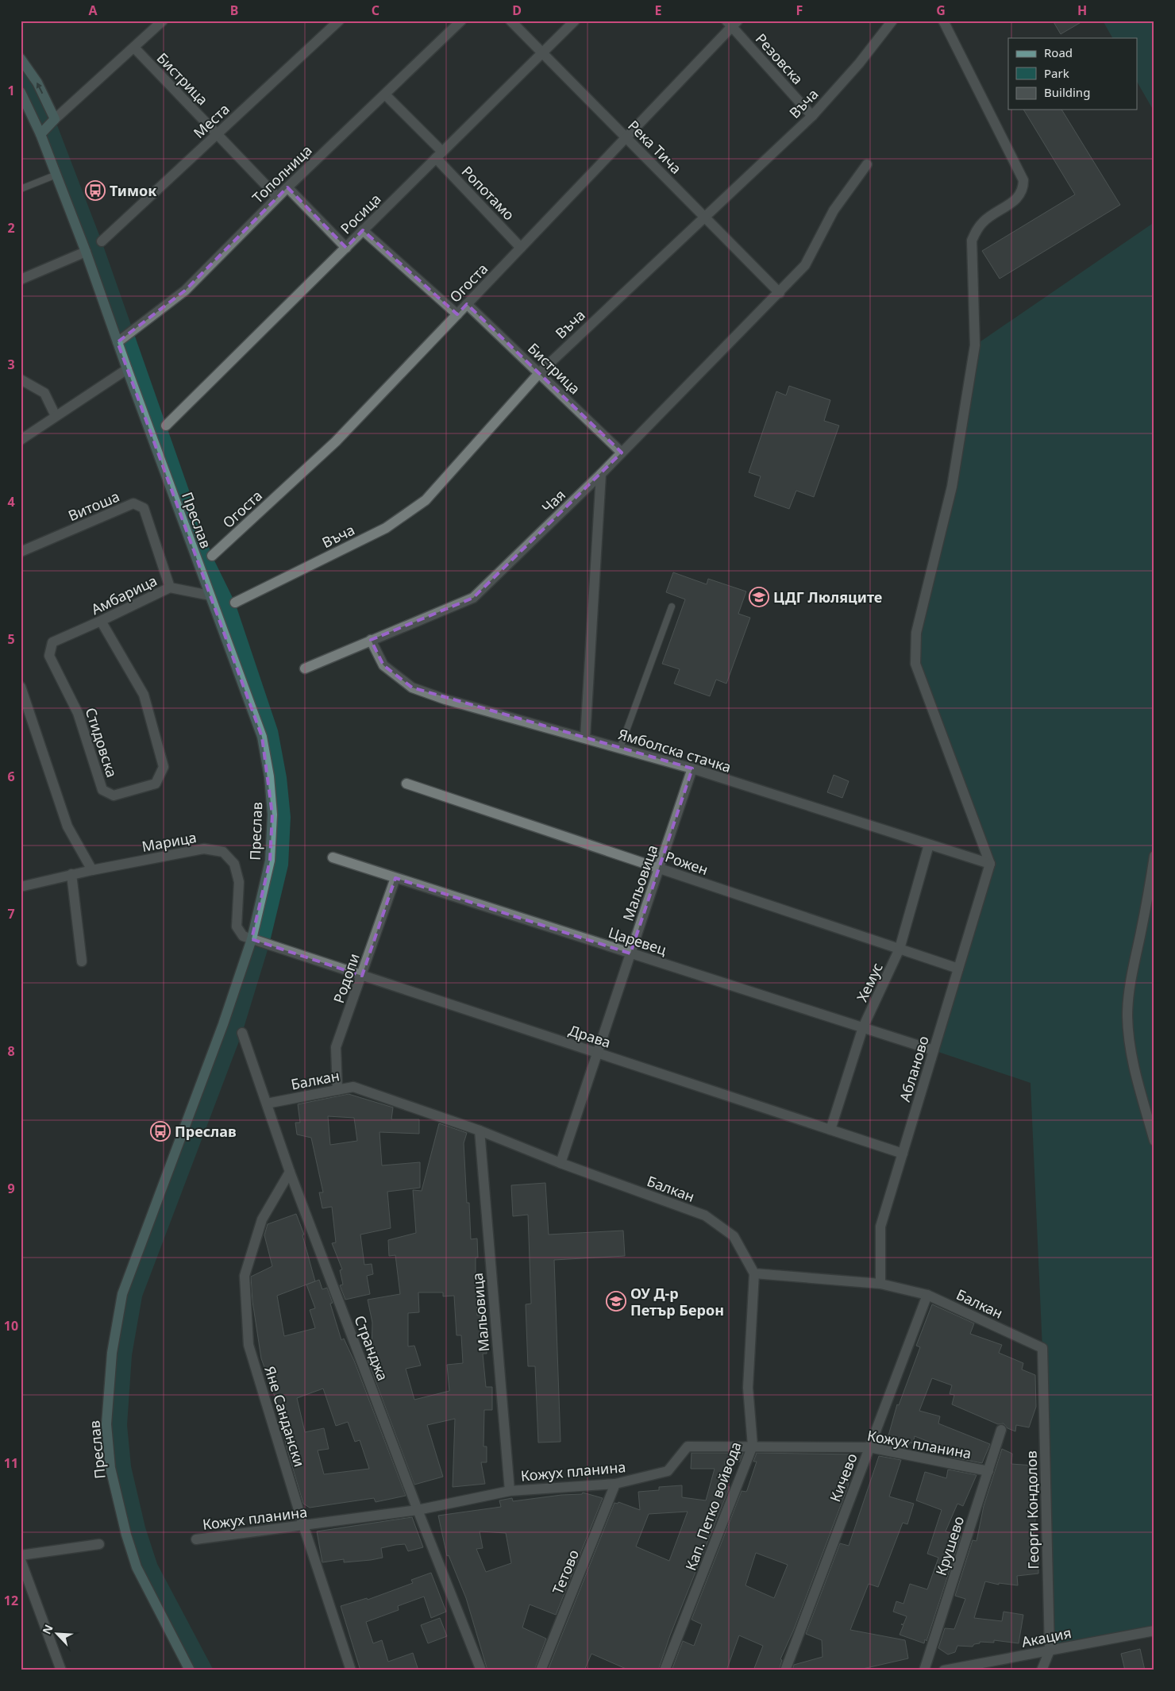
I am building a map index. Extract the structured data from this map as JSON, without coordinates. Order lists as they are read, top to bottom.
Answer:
{
  "streets": {
    "main road": ["Преслав"],
    "street": [
      "Резовска",
      "Бистрица",
      "Въча",
      "Места",
      "Река Тича",
      "Тополница",
      "Ропотамо",
      "Росица",
      "Огоста",
      "Чая",
      "Витоша",
      "Амбарица",
      "Стидовска",
      "Ямболска стачка",
      "Марица",
      "Рожен",
      "Мальовица",
      "Царевец",
      "Родопи",
      "Хемус",
      "Драва",
      "Абланово",
      "Балкан",
      "Странджа",
      "Яне Сандански",
      "Кожух планина",
      "Кичево",
      "Кап. Петко войвода",
      "Георги Кондолов",
      "Крушево",
      "Тетово",
      "Акация"
    ]
  },
  "crossings": [
    ["Резовска", "Въча"],
    ["Резовска", "Огоста"],
    ["Бистрица", "Въча"],
    ["Бистрица", "Места"],
    ["Бистрица", "Тополница"],
    ["Бистрица", "Огоста"],
    ["Бистрица", "Чая"],
    ["Въча", "Река Тича"],
    ["Река Тича", "Росица"],
    ["Река Тича", "Огоста"],
    ["Река Тича", "Чая"],
    ["Тополница", "Ропотамо"],
    ["Тополница", "Преслав"],
    ["Ропотамо", "Росица"],
    ["Ропотамо", "Огоста"],
    ["Чая", "Ямболска стачка"],
    ["Витоша", "Амбарица"],
    ["Преслав", "Амбарица"],
    ["Преслав", "Марица"],
    ["Преслав", "Драва"],
    ["Амбарица", "Стидовска"],
    ["Ямболска стачка", "Мальовица"],
    ["Ямболска стачка", "Хемус"],
    ["Ямболска стачка", "Абланово"],
    ["Марица", "Драва"],
    ["Рожен", "Мальовица"],
    ["Рожен", "Хемус"],
    ["Рожен", "Абланово"],
    ["Мальовица", "Царевец"],
    ["Мальовица", "Драва"],
    ["Мальовица", "Балкан"],
    ["Мальовица", "Кожух планина"],
    ["Царевец", "Родопи"],
    ["Царевец", "Хемус"],
    ["Царевец", "Абланово"],
    ["Родопи", "Драва"],
    ["Родопи", "Балкан"],
    ["Хемус", "Драва"],
    ["Драва", "Абланово"],
    ["Абланово", "Балкан"],
    ["Балкан", "Странджа"],
    ["Балкан", "Кичево"],
    ["Балкан", "Кап. Петко войвода"],
    ["Балкан", "Георги Кондолов"],
    ["Странджа", "Яне Сандански"],
    ["Странджа", "Кожух планина"],
    ["Яне Сандански", "Кожух планина"],
    ["Кожух планина", "Кичево"],
    ["Кожух планина", "Кап. Петко войвода"],
    ["Кожух планина", "Крушево"],
    ["Кожух планина", "Тетово"],
    ["Георги Кондолов", "Акация"]
  ],
  "places": {
    "bus stop": ["Тимок", "Преслав"],
    "school or university": ["ЦДГ Люляците", "ОУ Д-р Петър Берон"]
  },
  "legend": ["Road", "Park", "Building"],
  "north": "top left",
  "grid": {
    "columns": [
      "A",
      "B",
      "C",
      "D",
      "E",
      "F",
      "G",
      "H"
    ],
    "rows": [
      "1",
      "2",
      "3",
      "4",
      "5",
      "6",
      "7",
      "8",
      "9",
      "10",
      "11",
      "12"
    ]
  }
}
